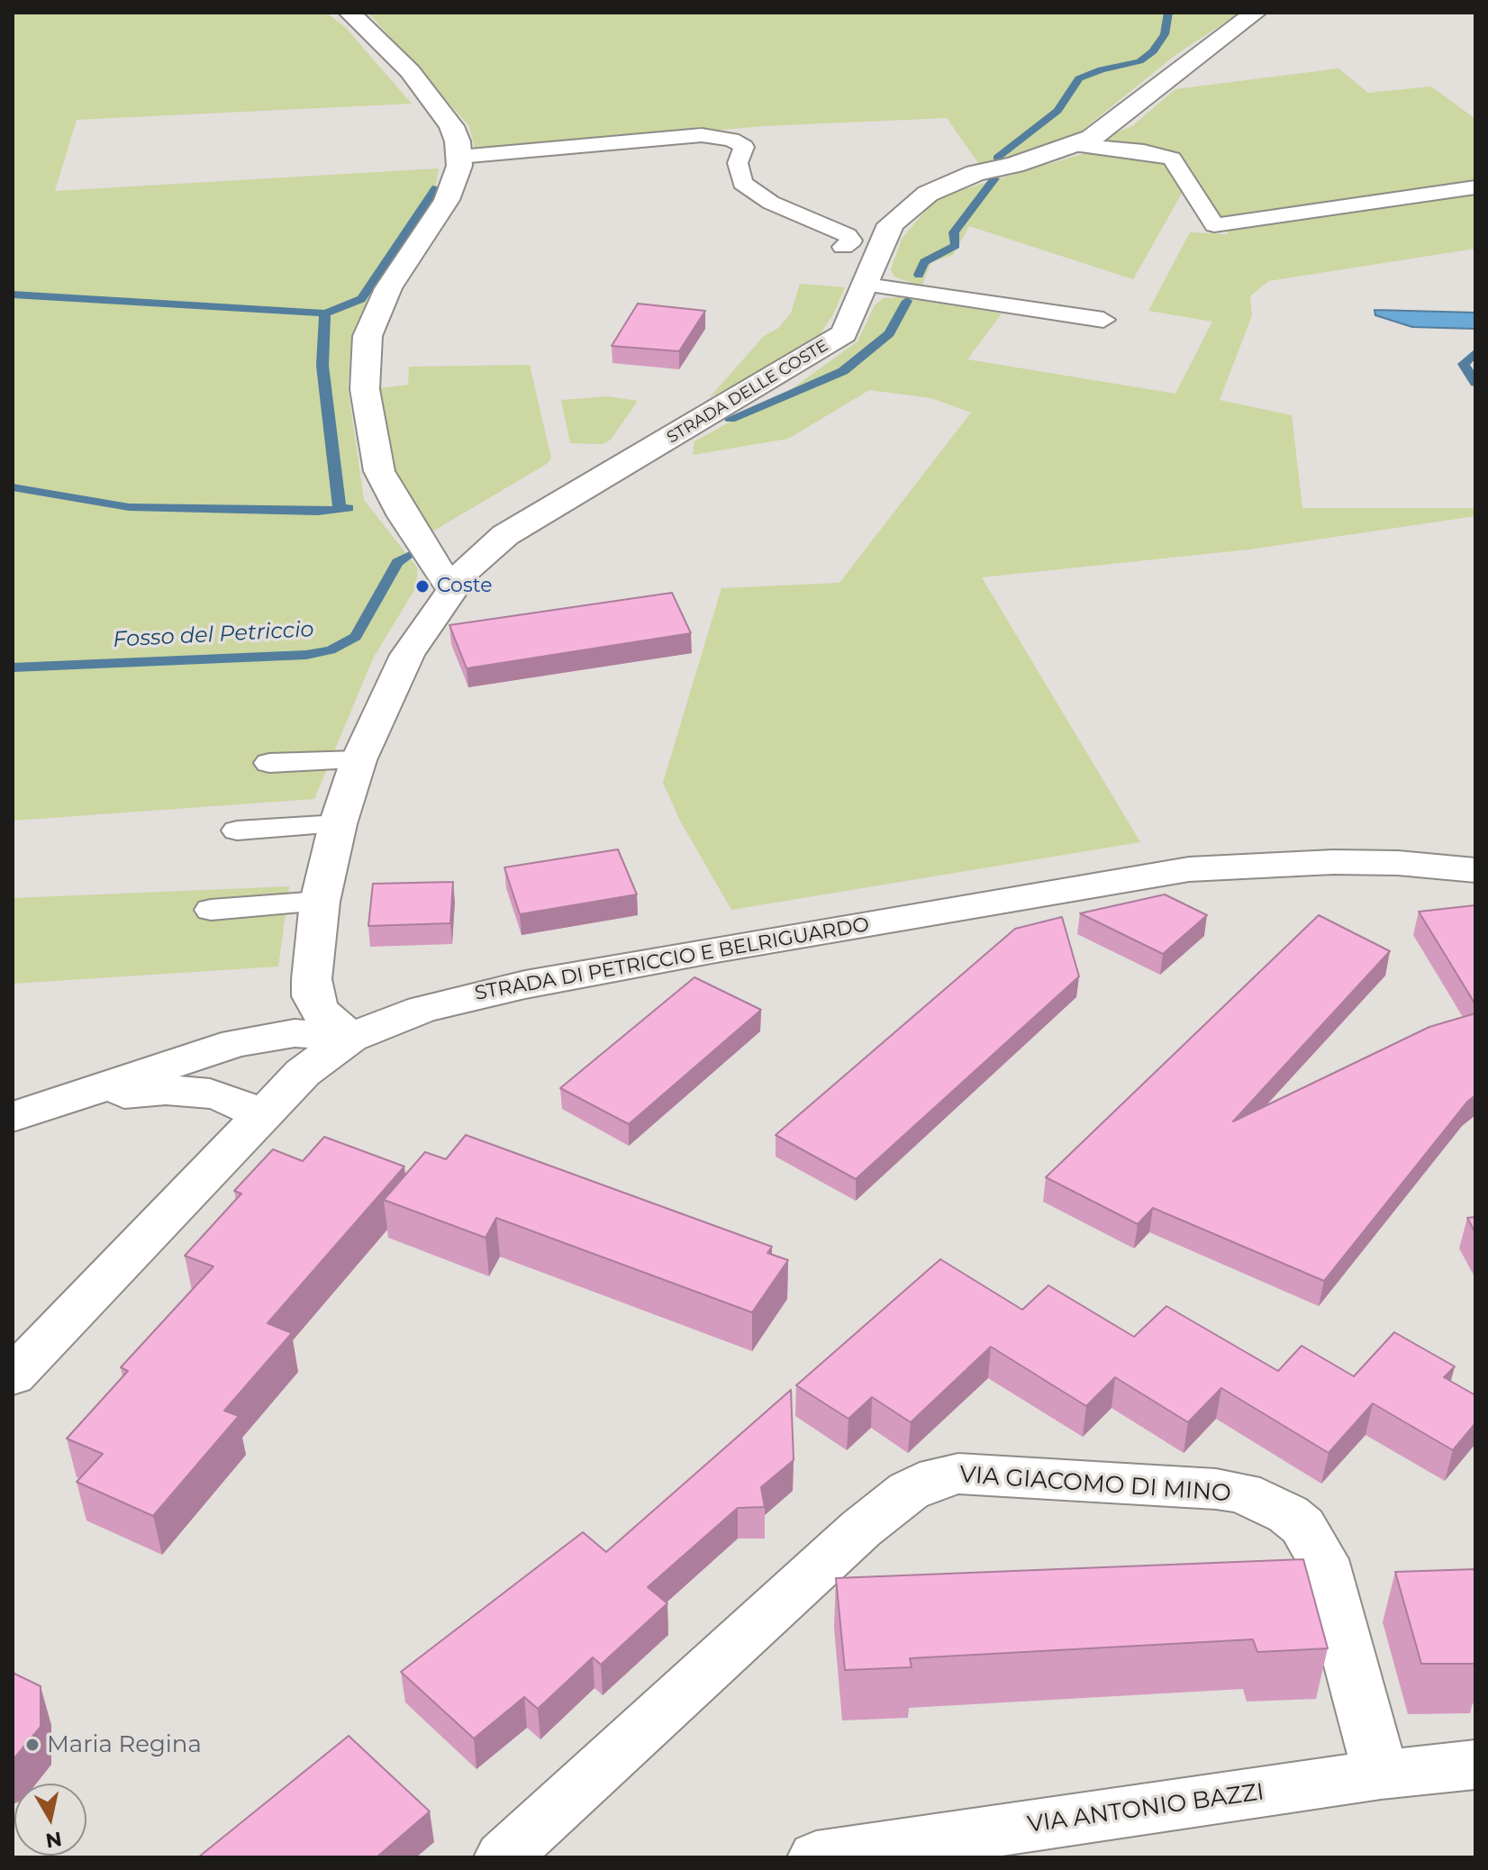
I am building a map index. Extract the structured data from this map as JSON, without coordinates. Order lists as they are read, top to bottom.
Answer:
{
  "streets": {
    "street": [
      "STRADA DELLE COSTE",
      "STRADA DI PETRICCIO E BELRIGUARDO",
      "VIA GIACOMO DI MINO",
      "VIA ANTONIO BAZZI"
    ]
  },
  "crossings": [
    ["STRADA DELLE COSTE", "STRADA DI PETRICCIO E BELRIGUARDO"],
    ["VIA GIACOMO DI MINO", "VIA ANTONIO BAZZI"]
  ],
  "water": ["Fosso del Petriccio"],
  "places": ["Coste", "Maria Regina"],
  "north": "bottom"
}
